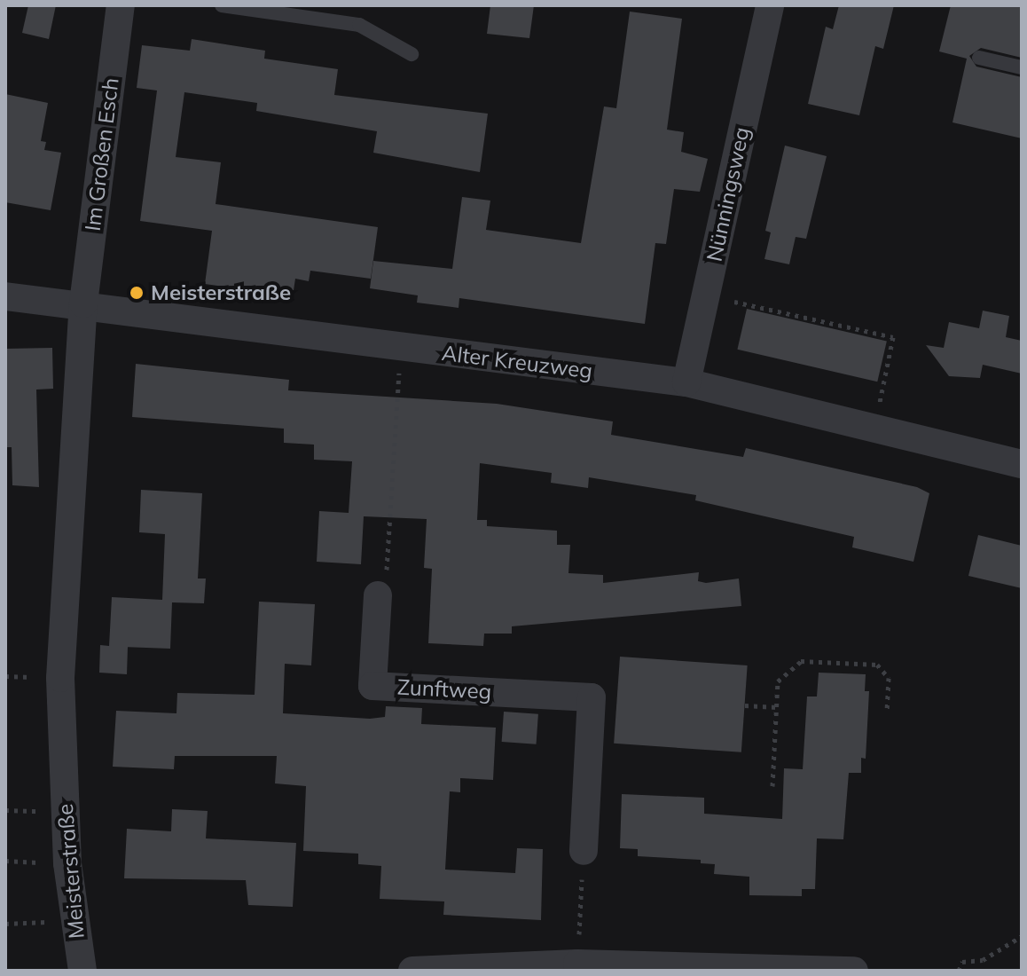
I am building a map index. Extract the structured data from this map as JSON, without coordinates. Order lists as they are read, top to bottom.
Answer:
{
  "streets": {
    "street": [
      "Im Großen Esch",
      "Nünningsweg",
      "Alter Kreuzweg",
      "Zunftweg",
      "Meisterstraße"
    ]
  },
  "crossings": [
    ["Im Großen Esch", "Alter Kreuzweg"],
    ["Im Großen Esch", "Meisterstraße"],
    ["Nünningsweg", "Alter Kreuzweg"],
    ["Alter Kreuzweg", "Meisterstraße"]
  ],
  "places": ["Meisterstraße"]
}
